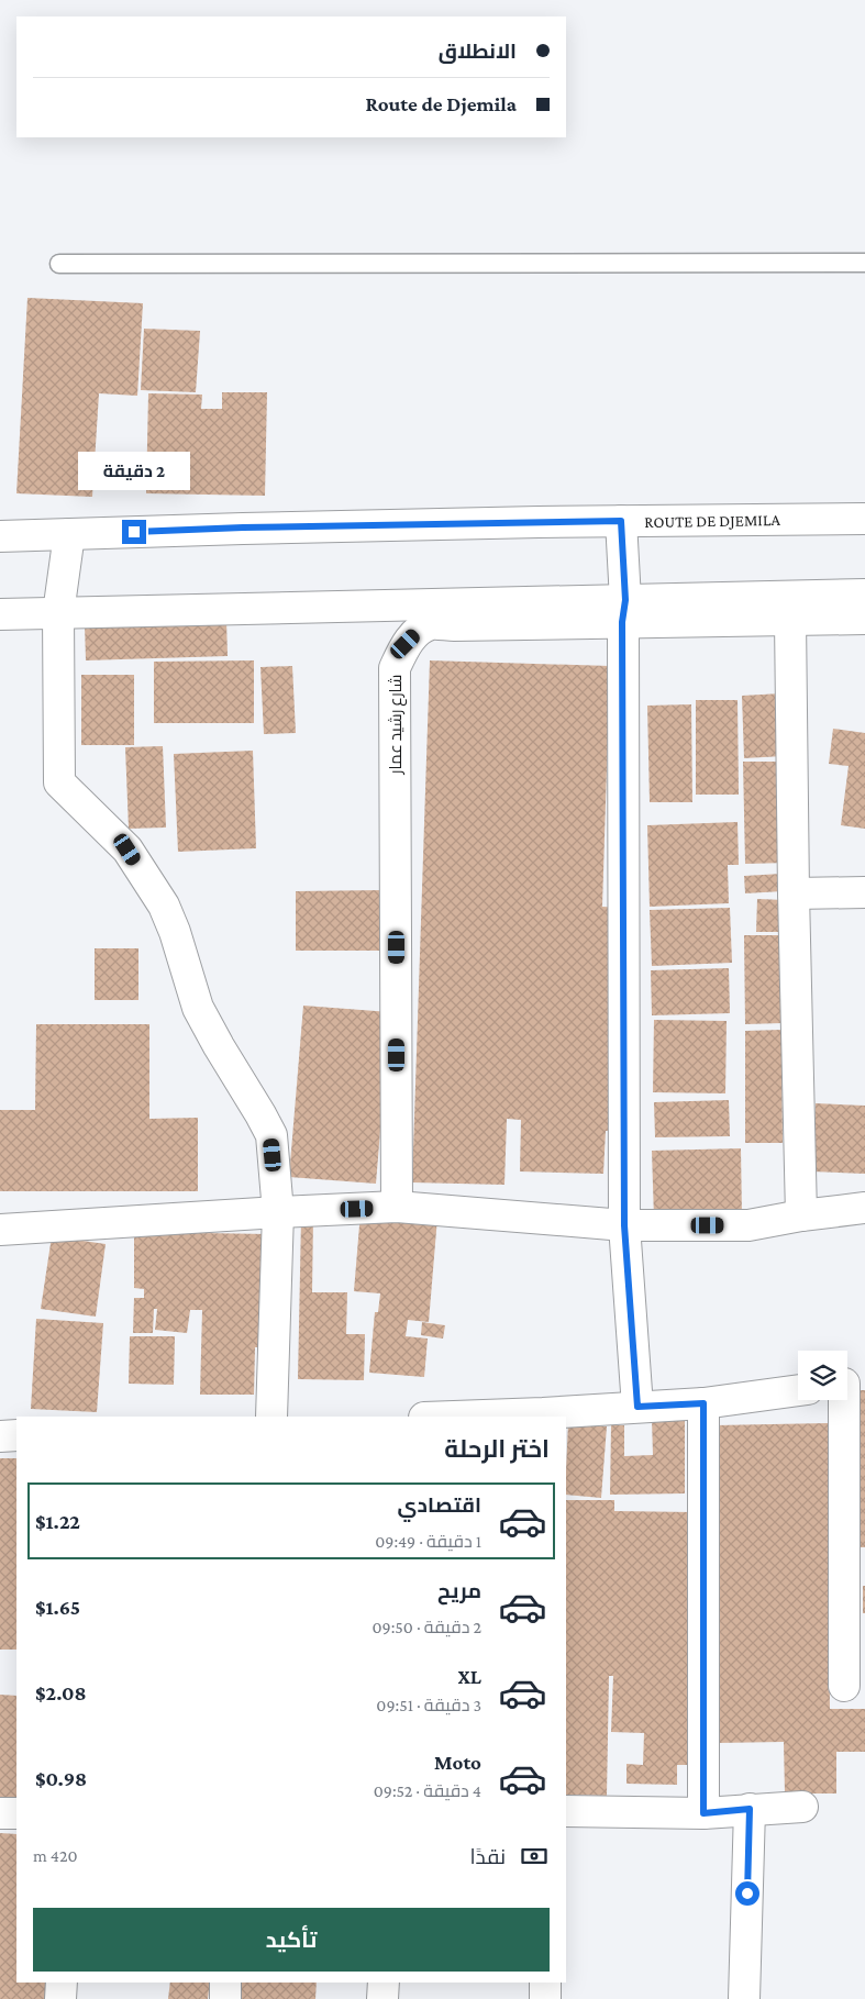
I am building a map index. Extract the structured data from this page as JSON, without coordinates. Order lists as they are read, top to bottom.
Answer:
{
  "streets": {
    "street": ["ROUTE DE DJEMILA", "شارع رشيد عمار"]
  },
  "page": {
    "banner": ["الانطلاق", "Route de Djemila"],
    "bubble": "2 دقيقة",
    "heading": "اختر الرحلة",
    "list": [
      {
        "name": "اقتصادي",
        "note": "1 دقيقة · 09:49",
        "value": "$1.22"
      },
      {
        "name": "مريح",
        "note": "2 دقيقة · 09:50",
        "value": "$1.65"
      },
      {
        "name": "XL",
        "note": "3 دقيقة · 09:51",
        "value": "$2.08"
      },
      {
        "name": "Moto",
        "note": "4 دقيقة · 09:52",
        "value": "$0.98"
      }
    ],
    "pay": ["نقدًا", "420 m"],
    "buttons": "تأكيد"
  }
}
